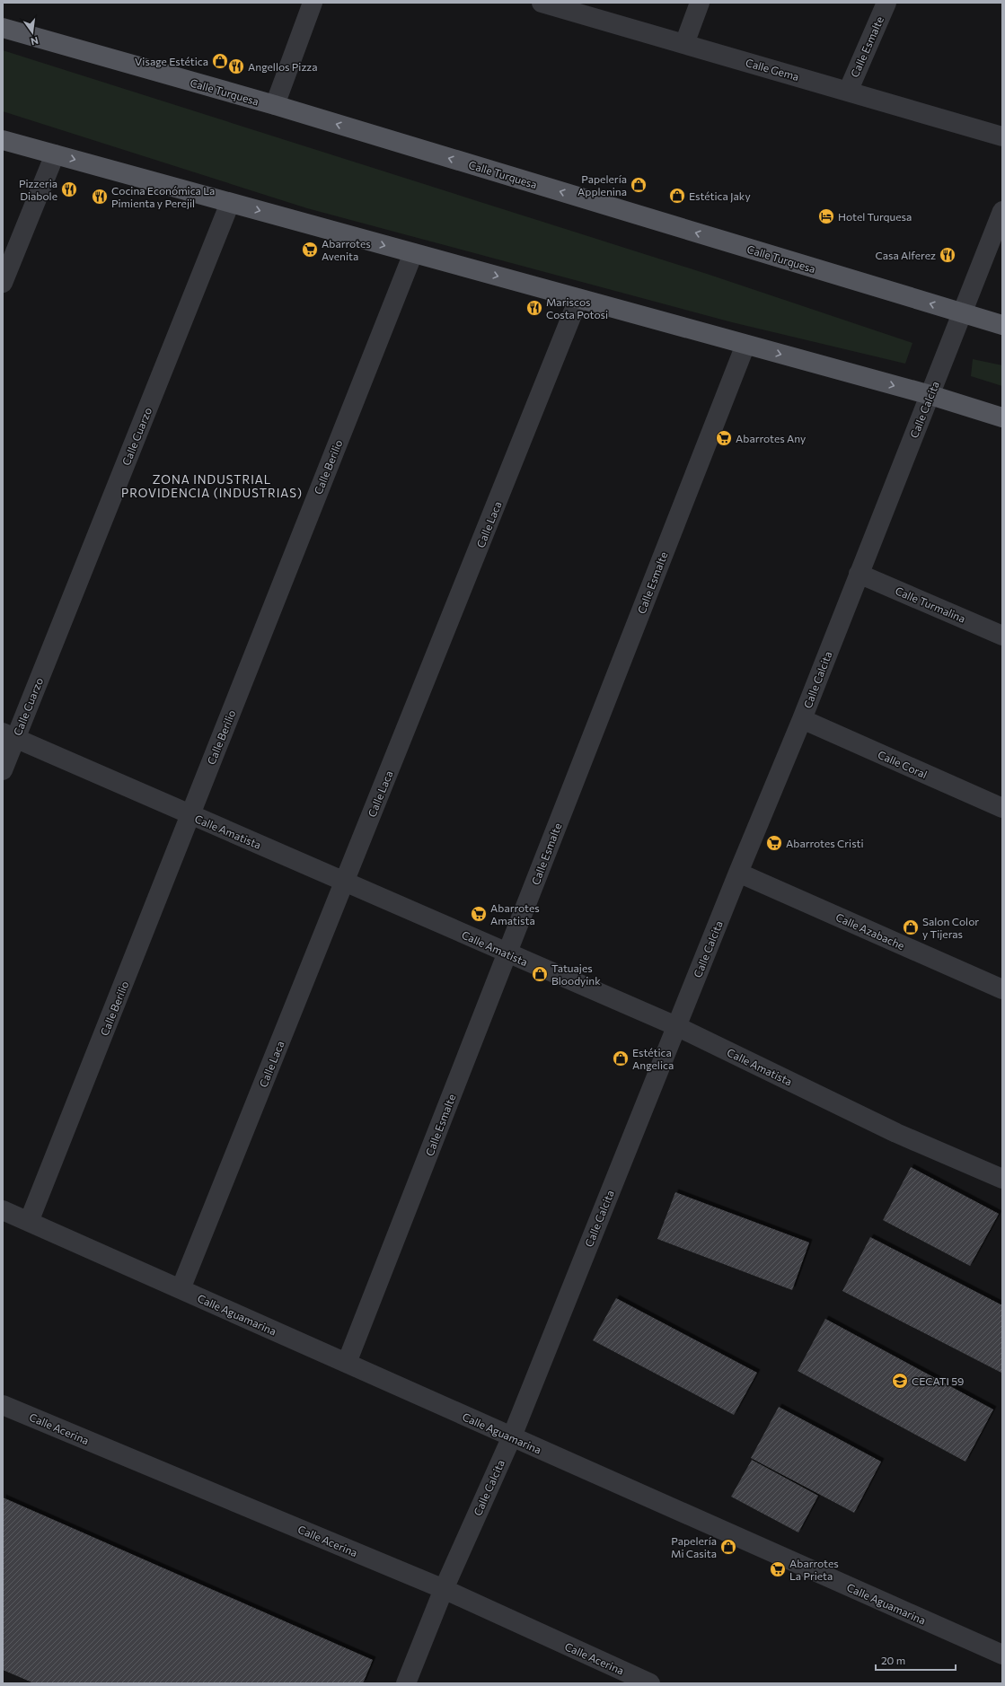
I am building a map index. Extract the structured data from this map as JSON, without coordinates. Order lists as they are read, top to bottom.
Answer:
{
  "streets": {
    "main road": ["Calle Turquesa"],
    "street": [
      "Calle Esmalte",
      "Calle Gema",
      "Calle Calcita",
      "Calle Cuarzo",
      "Calle Berilio",
      "Calle Laca",
      "Calle Turmalina",
      "Calle Coral",
      "Calle Amatista",
      "Calle Azabache",
      "Calle Aguamarina",
      "Calle Acerina"
    ]
  },
  "crossings": [
    ["Calle Esmalte", "Calle Gema"],
    ["Calle Esmalte", "Calle Amatista"],
    ["Calle Esmalte", "Calle Aguamarina"],
    ["Calle Turquesa", "Calle Calcita"],
    ["Calle Calcita", "Calle Turmalina"],
    ["Calle Calcita", "Calle Coral"],
    ["Calle Calcita", "Calle Amatista"],
    ["Calle Calcita", "Calle Azabache"],
    ["Calle Calcita", "Calle Aguamarina"],
    ["Calle Calcita", "Calle Acerina"],
    ["Calle Cuarzo", "Calle Amatista"],
    ["Calle Berilio", "Calle Amatista"],
    ["Calle Berilio", "Calle Aguamarina"],
    ["Calle Laca", "Calle Amatista"],
    ["Calle Laca", "Calle Aguamarina"]
  ],
  "districts": ["ZONA INDUSTRIAL PROVIDENCIA (INDUSTRIAS)"],
  "places": {
    "shop": [
      "Visage Estética",
      "Papelería Applenina",
      "Estética Jaky",
      "Salon Color y Tijeras",
      "Tatuajes Bloodyink",
      "Estética Angelica",
      "Papelería Mi Casita"
    ],
    "restaurant": [
      "Angellos Pizza",
      "Pizzeria Diabole",
      "Cocina Económica La Pimienta y Perejil",
      "Casa Alferez",
      "Mariscos Costa Potosi"
    ],
    "hotel": ["Hotel Turquesa"],
    "supermarket": [
      "Abarrotes Avenita",
      "Abarrotes Any",
      "Abarrotes Cristi",
      "Abarrotes Amatista",
      "Abarrotes La Prieta"
    ],
    "school or university": ["CECATI 59"]
  },
  "scale_bar": "20 m",
  "north": "bottom"
}
